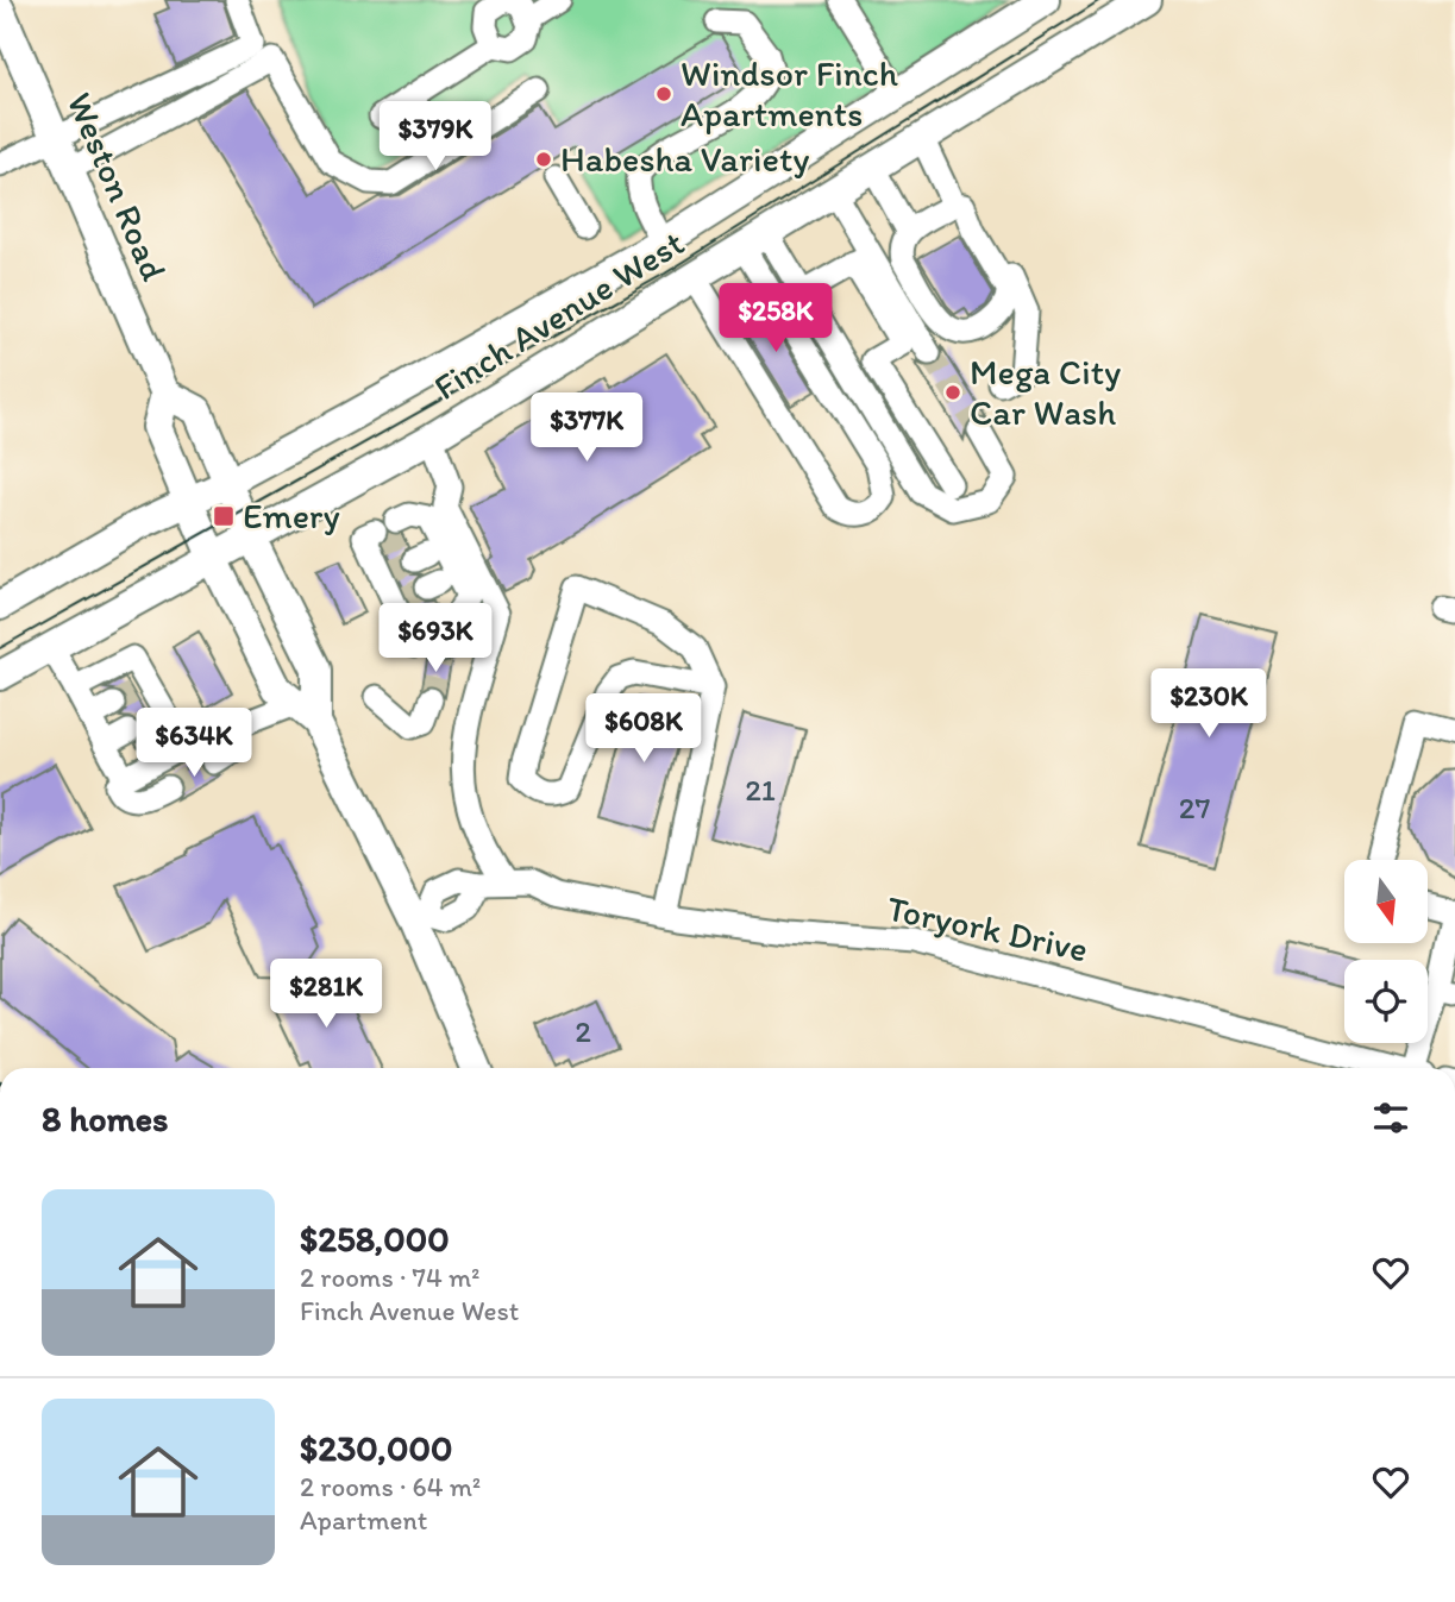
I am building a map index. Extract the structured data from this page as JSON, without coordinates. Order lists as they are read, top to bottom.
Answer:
{
  "streets": {
    "main road": ["Weston Road", "Finch Avenue West"],
    "street": ["Toryork Drive"]
  },
  "places": {
    "other": ["Windsor Finch Apartments", "Habesha Variety", "Mega City Car Wash"],
    "transit": ["Emery"]
  },
  "house_numbers": ["21", "27", "2"],
  "north": "bottom",
  "page": {
    "price": [
      "$379K",
      "$258K",
      "$377K",
      "$693K",
      "$230K",
      "$608K",
      "$634K",
      "$281K"
    ],
    "heading": "8 homes",
    "list": [
      {
        "name": "$258,000",
        "note": "2 rooms · 74 m² · Finch Avenue West"
      },
      {
        "name": "$230,000",
        "note": "2 rooms · 64 m² · Apartment"
      }
    ]
  }
}
